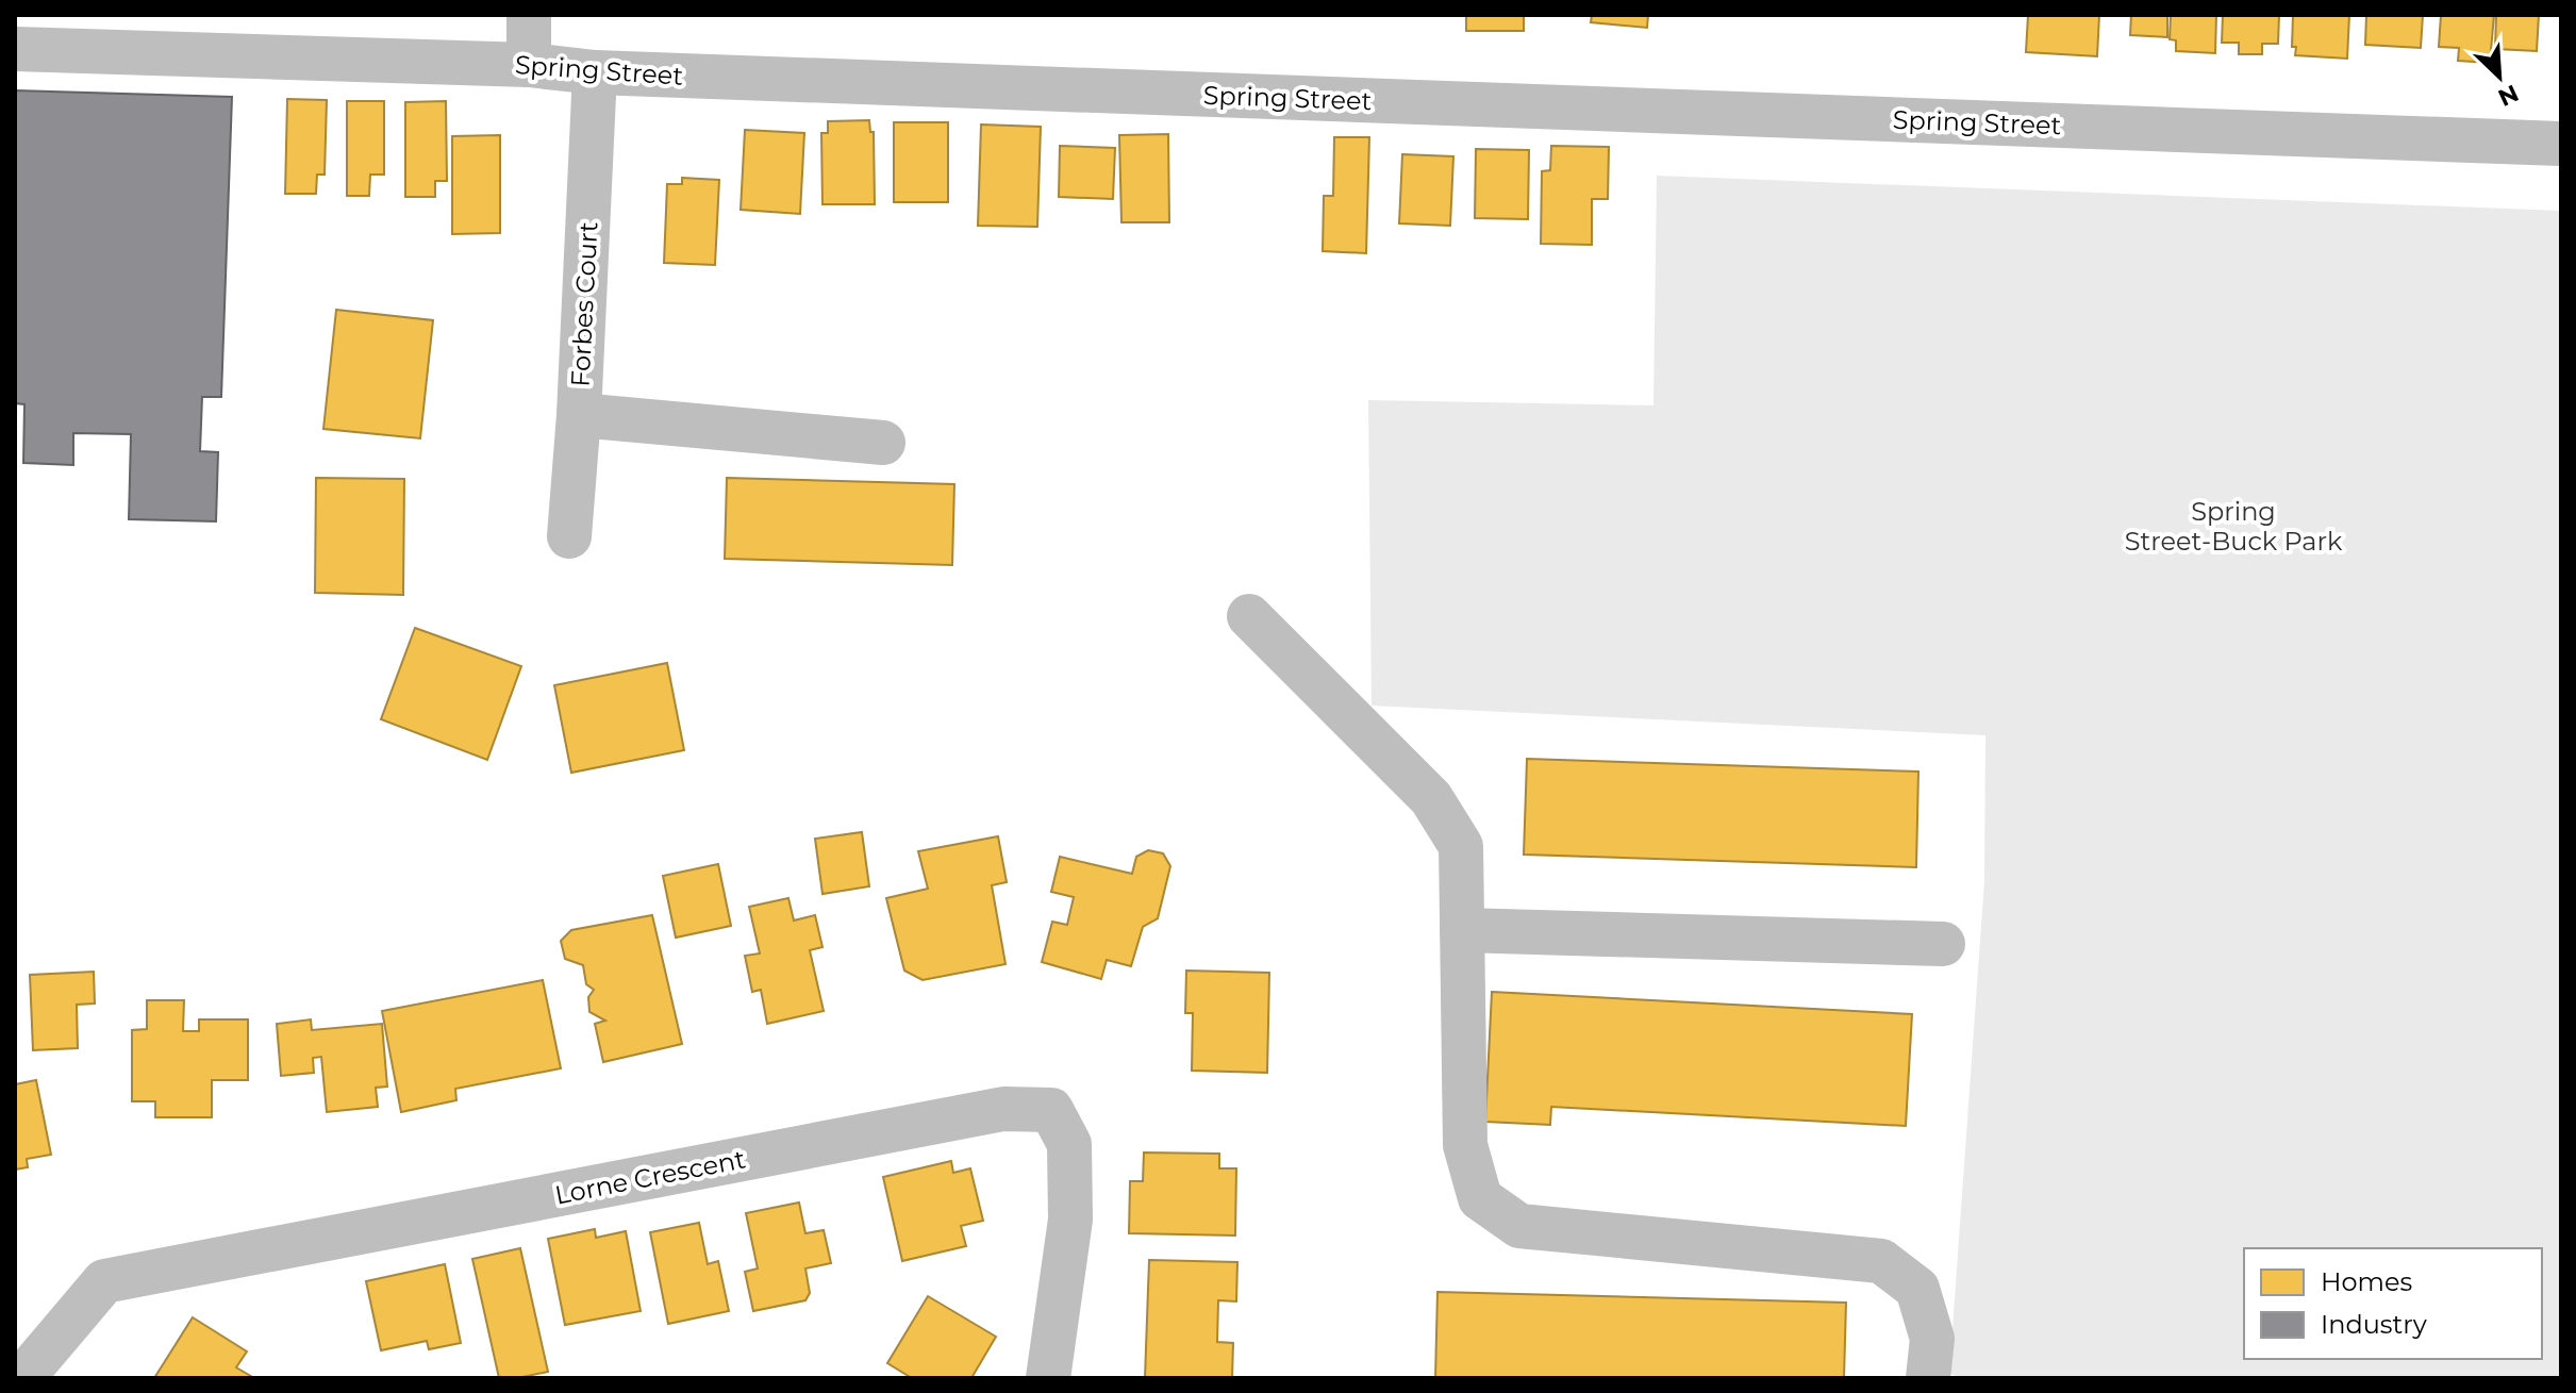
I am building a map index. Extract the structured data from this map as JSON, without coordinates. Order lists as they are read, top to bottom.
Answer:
{
  "streets": {
    "street": ["Spring Street", "Forbes Court", "Lorne Crescent"]
  },
  "crossings": [
    ["Spring Street", "Forbes Court"]
  ],
  "parks": ["Spring Street-Buck Park"],
  "legend": ["Homes", "Industry"],
  "north": "bottom right"
}
